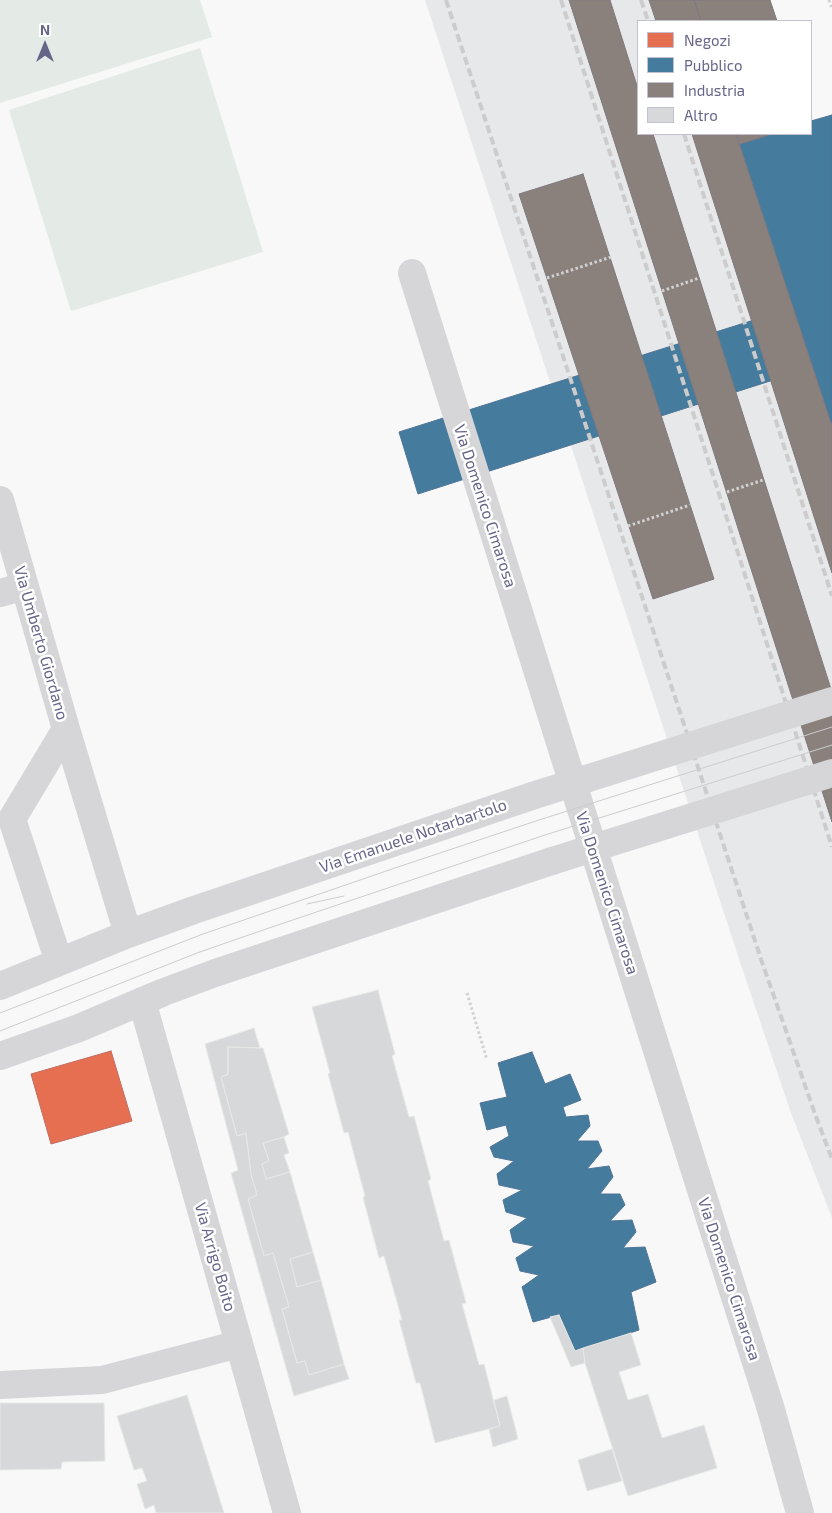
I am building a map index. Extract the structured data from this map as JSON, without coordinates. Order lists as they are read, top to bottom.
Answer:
{
  "streets": {
    "street": [
      "Via Domenico Cimarosa",
      "Via Umberto Giordano",
      "Via Emanuele Notarbartolo",
      "Via Arrigo Boito"
    ]
  },
  "crossings": [
    ["Via Umberto Giordano", "Via Emanuele Notarbartolo"]
  ],
  "legend": [
    "Negozi",
    "Pubblico",
    "Industria",
    "Altro"
  ],
  "north": "top"
}
